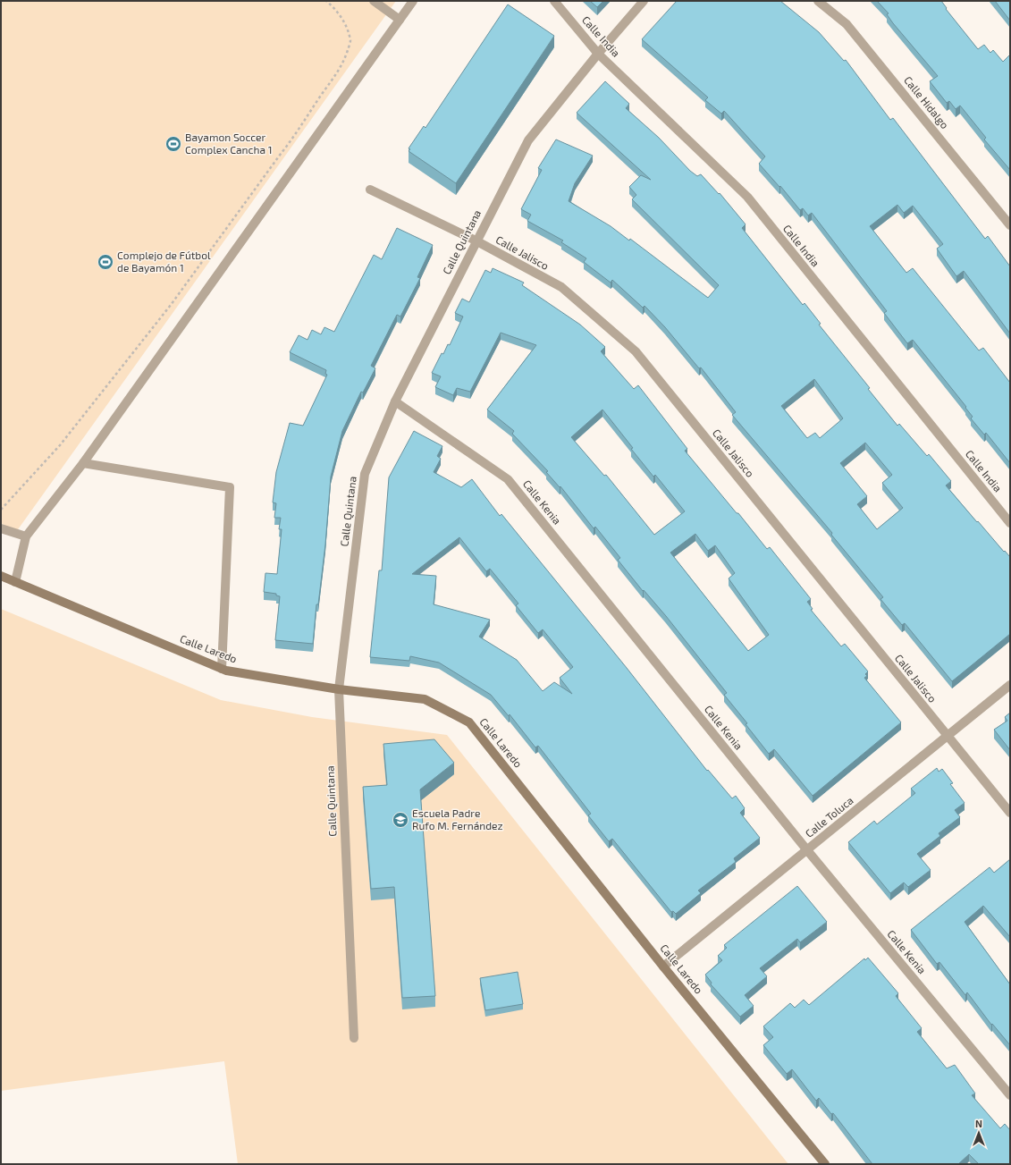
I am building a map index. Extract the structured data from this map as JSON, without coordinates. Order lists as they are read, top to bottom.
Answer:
{
  "streets": {
    "main road": ["Calle Laredo"],
    "street": [
      "Calle India",
      "Calle Hidalgo",
      "Calle Quintana",
      "Calle Jalisco",
      "Calle Kenia",
      "Calle Toluca"
    ]
  },
  "crossings": [
    ["Calle India", "Calle Quintana"],
    ["Calle Quintana", "Calle Jalisco"],
    ["Calle Quintana", "Calle Kenia"],
    ["Calle Quintana", "Calle Laredo"],
    ["Calle Jalisco", "Calle Toluca"],
    ["Calle Kenia", "Calle Toluca"],
    ["Calle Laredo", "Calle Toluca"]
  ],
  "places": {
    "sports": ["Bayamon Soccer Complex Cancha 1", "Complejo de Fútbol de Bayamón 1"],
    "school or university": ["Escuela Padre Rufo M. Fernández"]
  },
  "north": "top"
}
